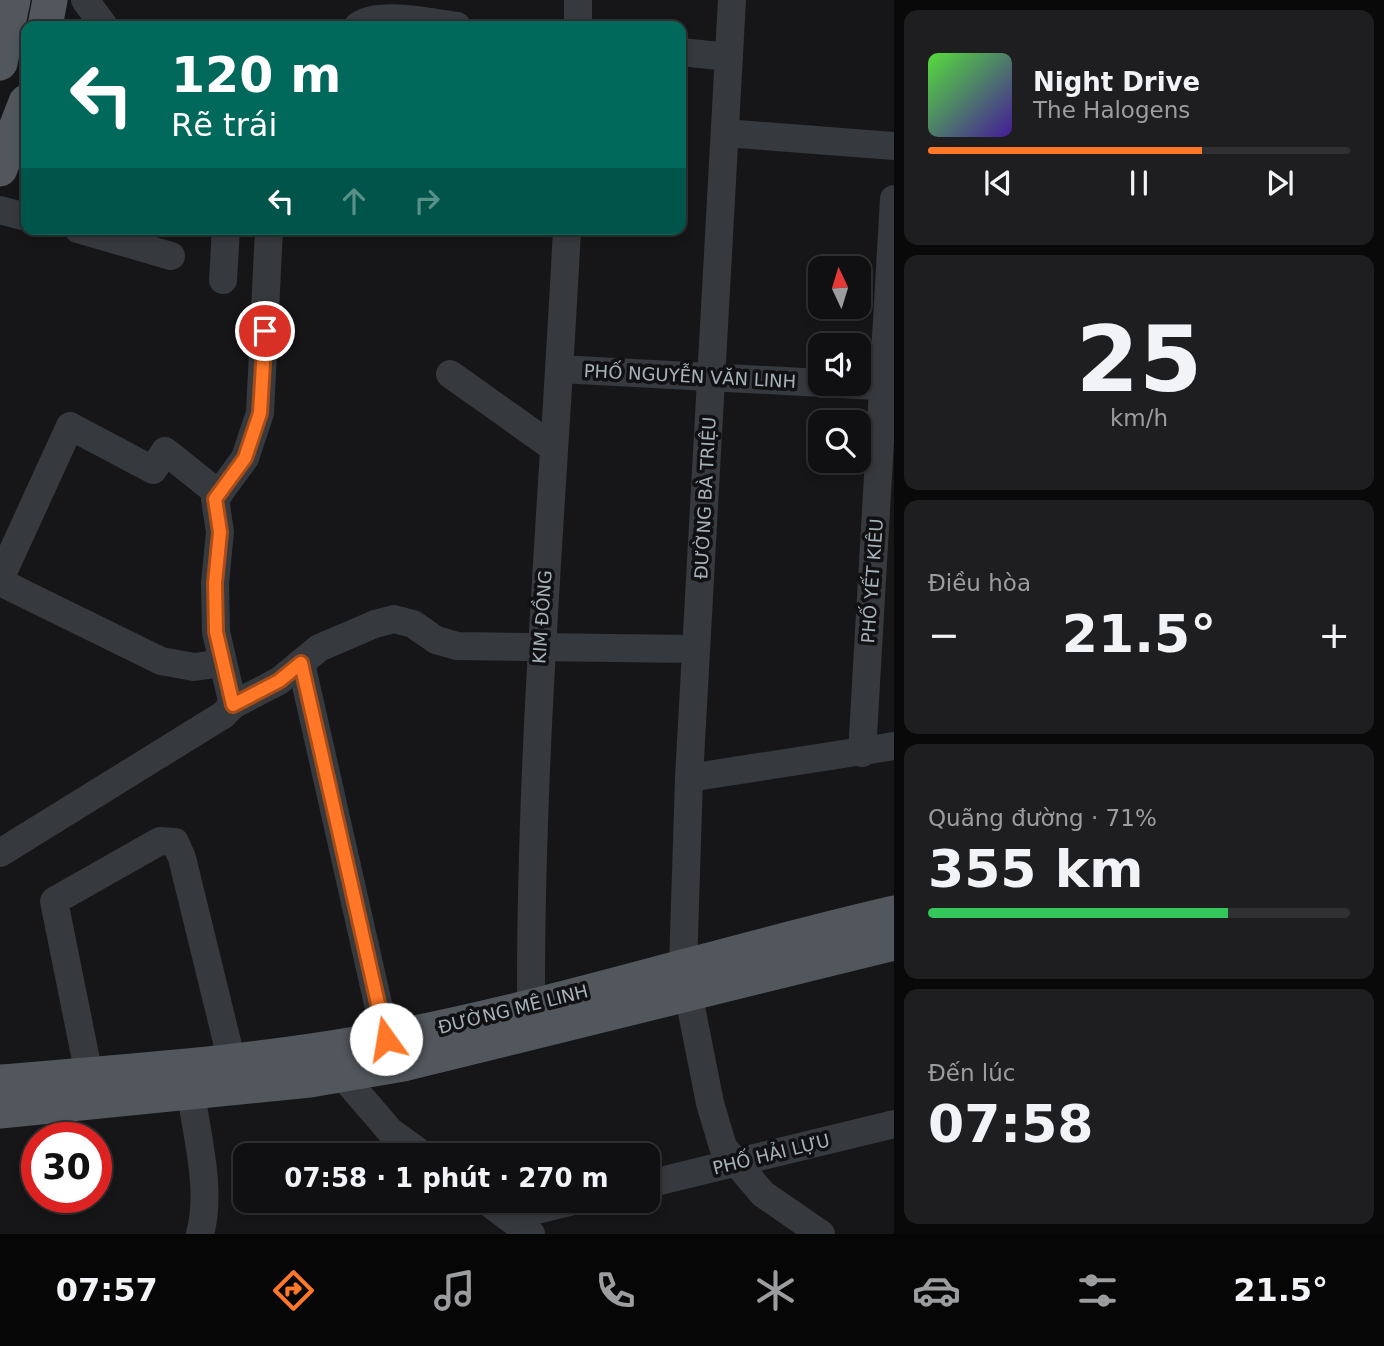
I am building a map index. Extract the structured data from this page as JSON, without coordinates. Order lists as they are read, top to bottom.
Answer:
{
  "streets": {
    "main road": ["ĐƯỜNG MÊ LINH"],
    "street": [
      "PHỐ NGUYỄN VĂN LINH",
      "ĐƯỜNG BÀ TRIỆU",
      "PHỐ YẾT KIÊU",
      "KIM ĐỒNG",
      "PHỐ HẢI LỰU"
    ]
  },
  "crossings": [
    ["PHỐ NGUYỄN VĂN LINH", "ĐƯỜNG BÀ TRIỆU"],
    ["PHỐ NGUYỄN VĂN LINH", "PHỐ YẾT KIÊU"],
    ["PHỐ NGUYỄN VĂN LINH", "KIM ĐỒNG"],
    ["ĐƯỜNG BÀ TRIỆU", "ĐƯỜNG MÊ LINH"],
    ["ĐƯỜNG BÀ TRIỆU", "PHỐ HẢI LỰU"],
    ["KIM ĐỒNG", "ĐƯỜNG MÊ LINH"]
  ],
  "north": "top",
  "page": {
    "turn": ["120 m", "Rẽ trái"],
    "song": ["Night Drive", "The Halogens"],
    "tile": [
      ["25", "km/h"],
      "Điều hòa",
      ["Quãng đường · 71%", "355 km"],
      ["Đến lúc", "07:58"]
    ],
    "heat": ["−", "21.5°", "+"],
    "limit": "30",
    "trip": "07:58 · 1 phút · 270 m",
    "tabs": ["07:57", "21.5°"]
  }
}
